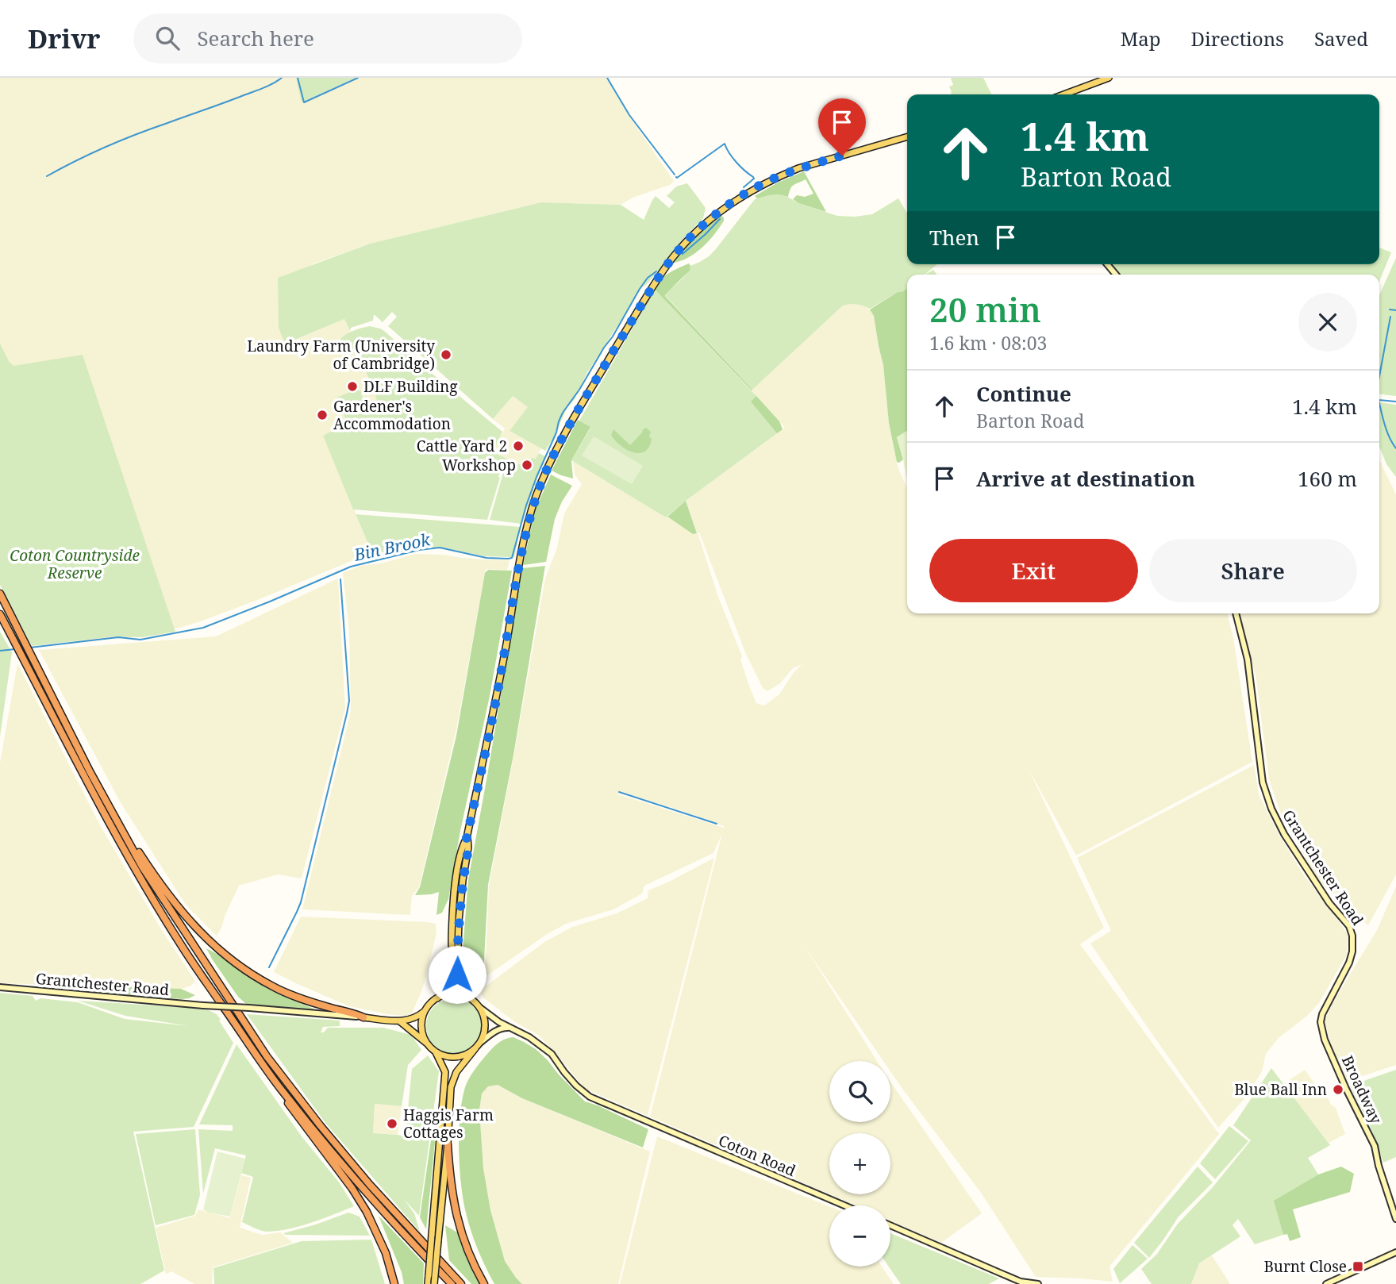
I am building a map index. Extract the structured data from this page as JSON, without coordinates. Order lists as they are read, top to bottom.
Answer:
{
  "streets": {
    "street": ["Grantchester Road", "Broadway", "Coton Road"]
  },
  "crossings": [
    ["Grantchester Road", "Broadway"]
  ],
  "water": ["Bin Brook"],
  "parks": ["Coton Countryside Reserve"],
  "places": {
    "other": [
      "Laundry Farm (University of Cambridge)",
      "DLF Building",
      "Gardener's Accommodation",
      "Cattle Yard 2",
      "Workshop",
      "Blue Ball Inn",
      "Haggis Farm Cottages"
    ],
    "transit": ["Burnt Close"]
  },
  "page": {
    "header": "Drivr",
    "search": "Search here",
    "nav": ["Map", "Directions", "Saved"],
    "turn": ["1.4 km", "Barton Road"],
    "then": "Then",
    "heading": ["20 min", "1.6 km · 08:03"],
    "list": [
      {
        "name": "Continue",
        "note": "Barton Road",
        "value": "1.4 km"
      },
      {
        "name": "Arrive at destination",
        "value": "160 m"
      }
    ],
    "buttons": ["Exit", "Share"],
    "map_buttons": ["+", "−"]
  }
}
